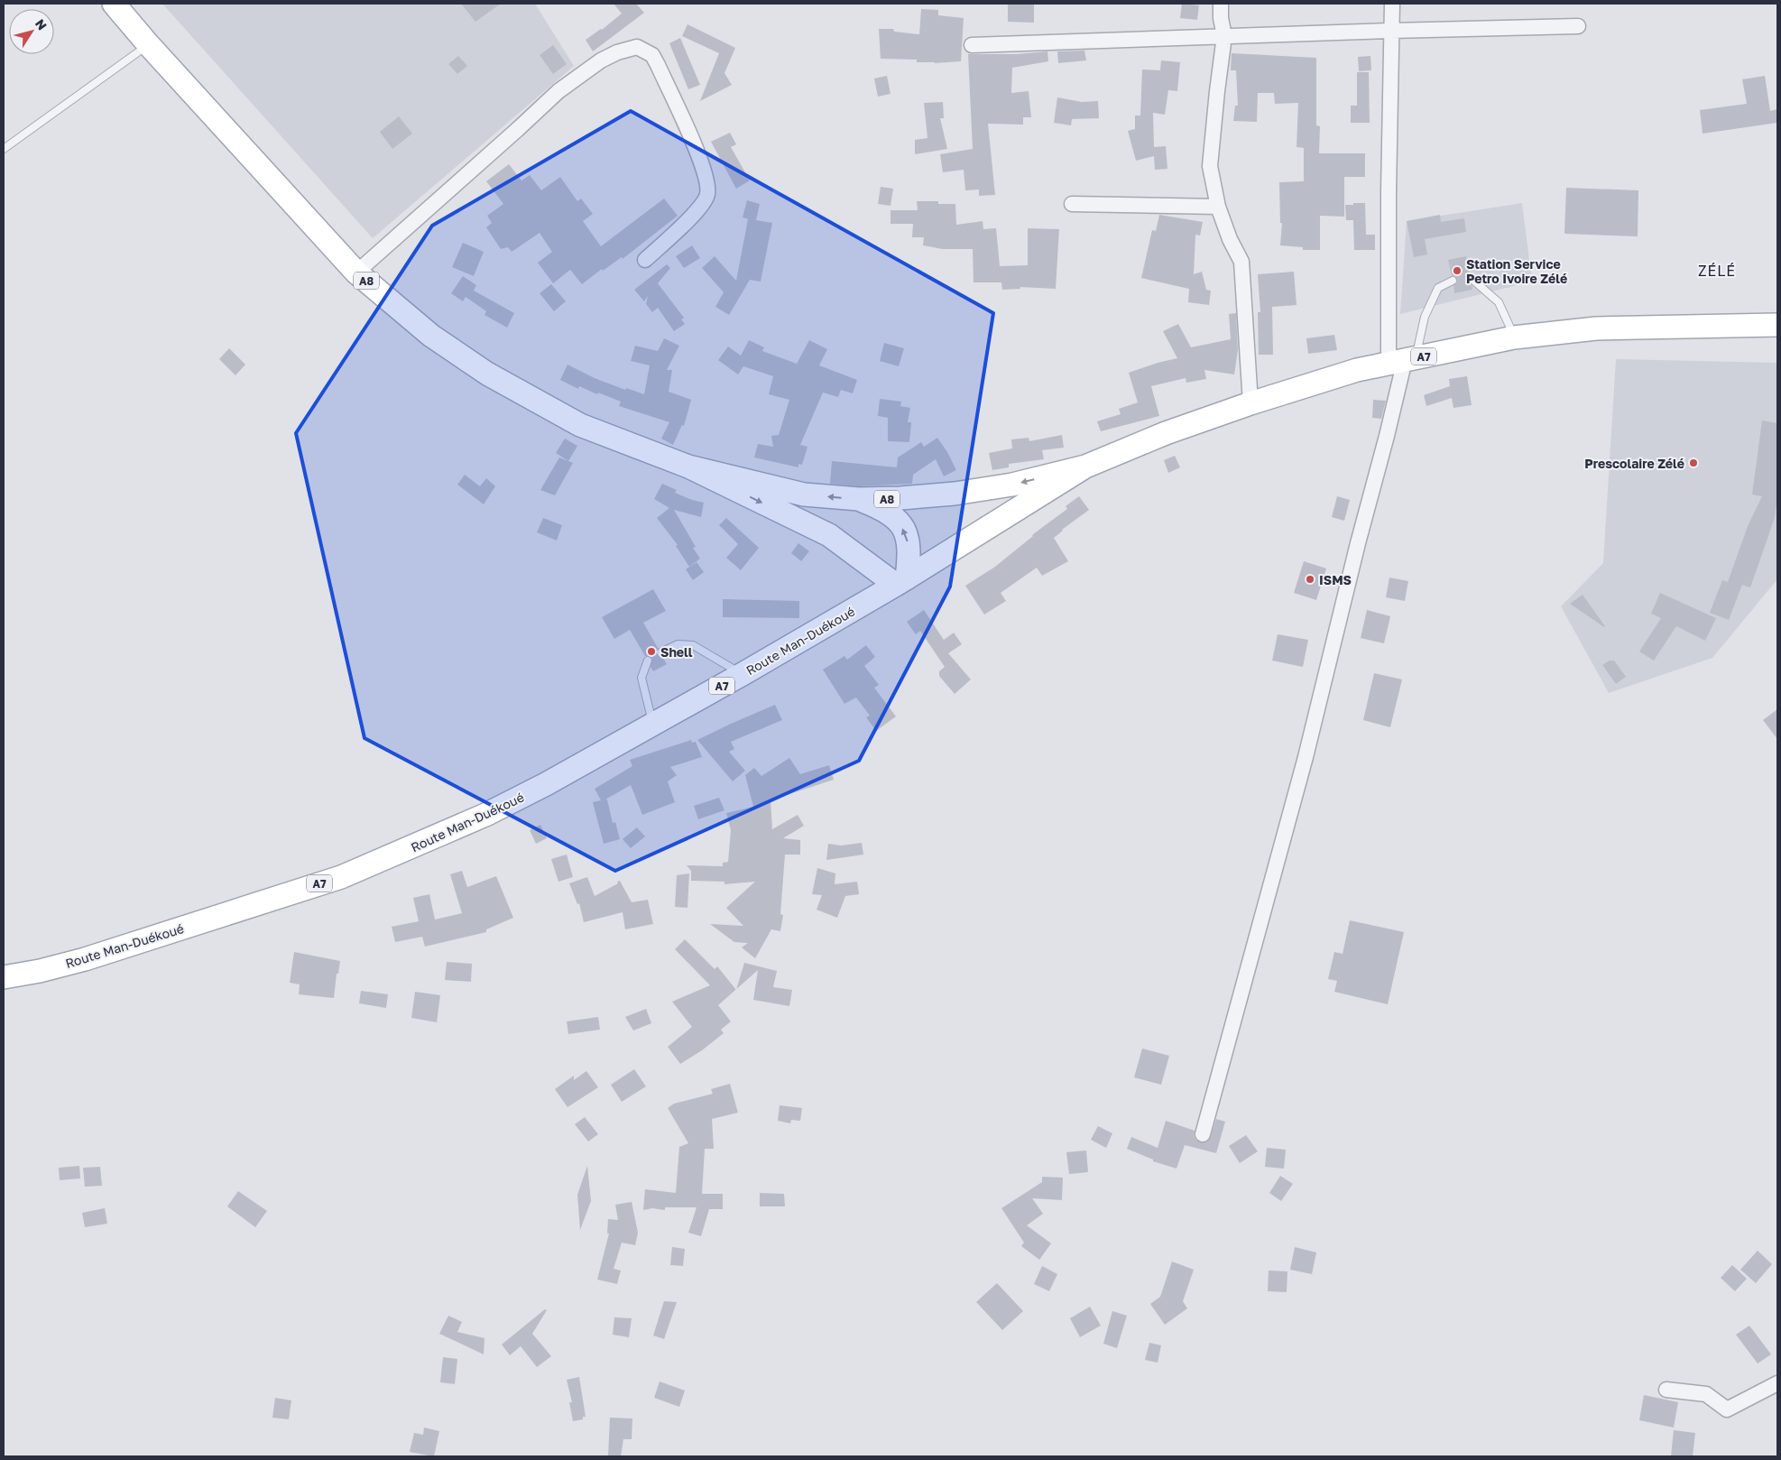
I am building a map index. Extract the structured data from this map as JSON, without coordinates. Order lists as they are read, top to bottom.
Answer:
{
  "streets": {
    "main road": ["A8", "A7", "Route Man-Duékoué"]
  },
  "crossings": [
    ["A8", "A7"],
    ["A8", "Route Man-Duékoué"],
    ["A7", "Route Man-Duékoué"]
  ],
  "districts": ["ZÉLÉ"],
  "places": [
    "Station Service Petro Ivoire Zélé",
    "Prescolaire Zélé",
    "ISMS",
    "Shell"
  ],
  "north": "top right"
}
